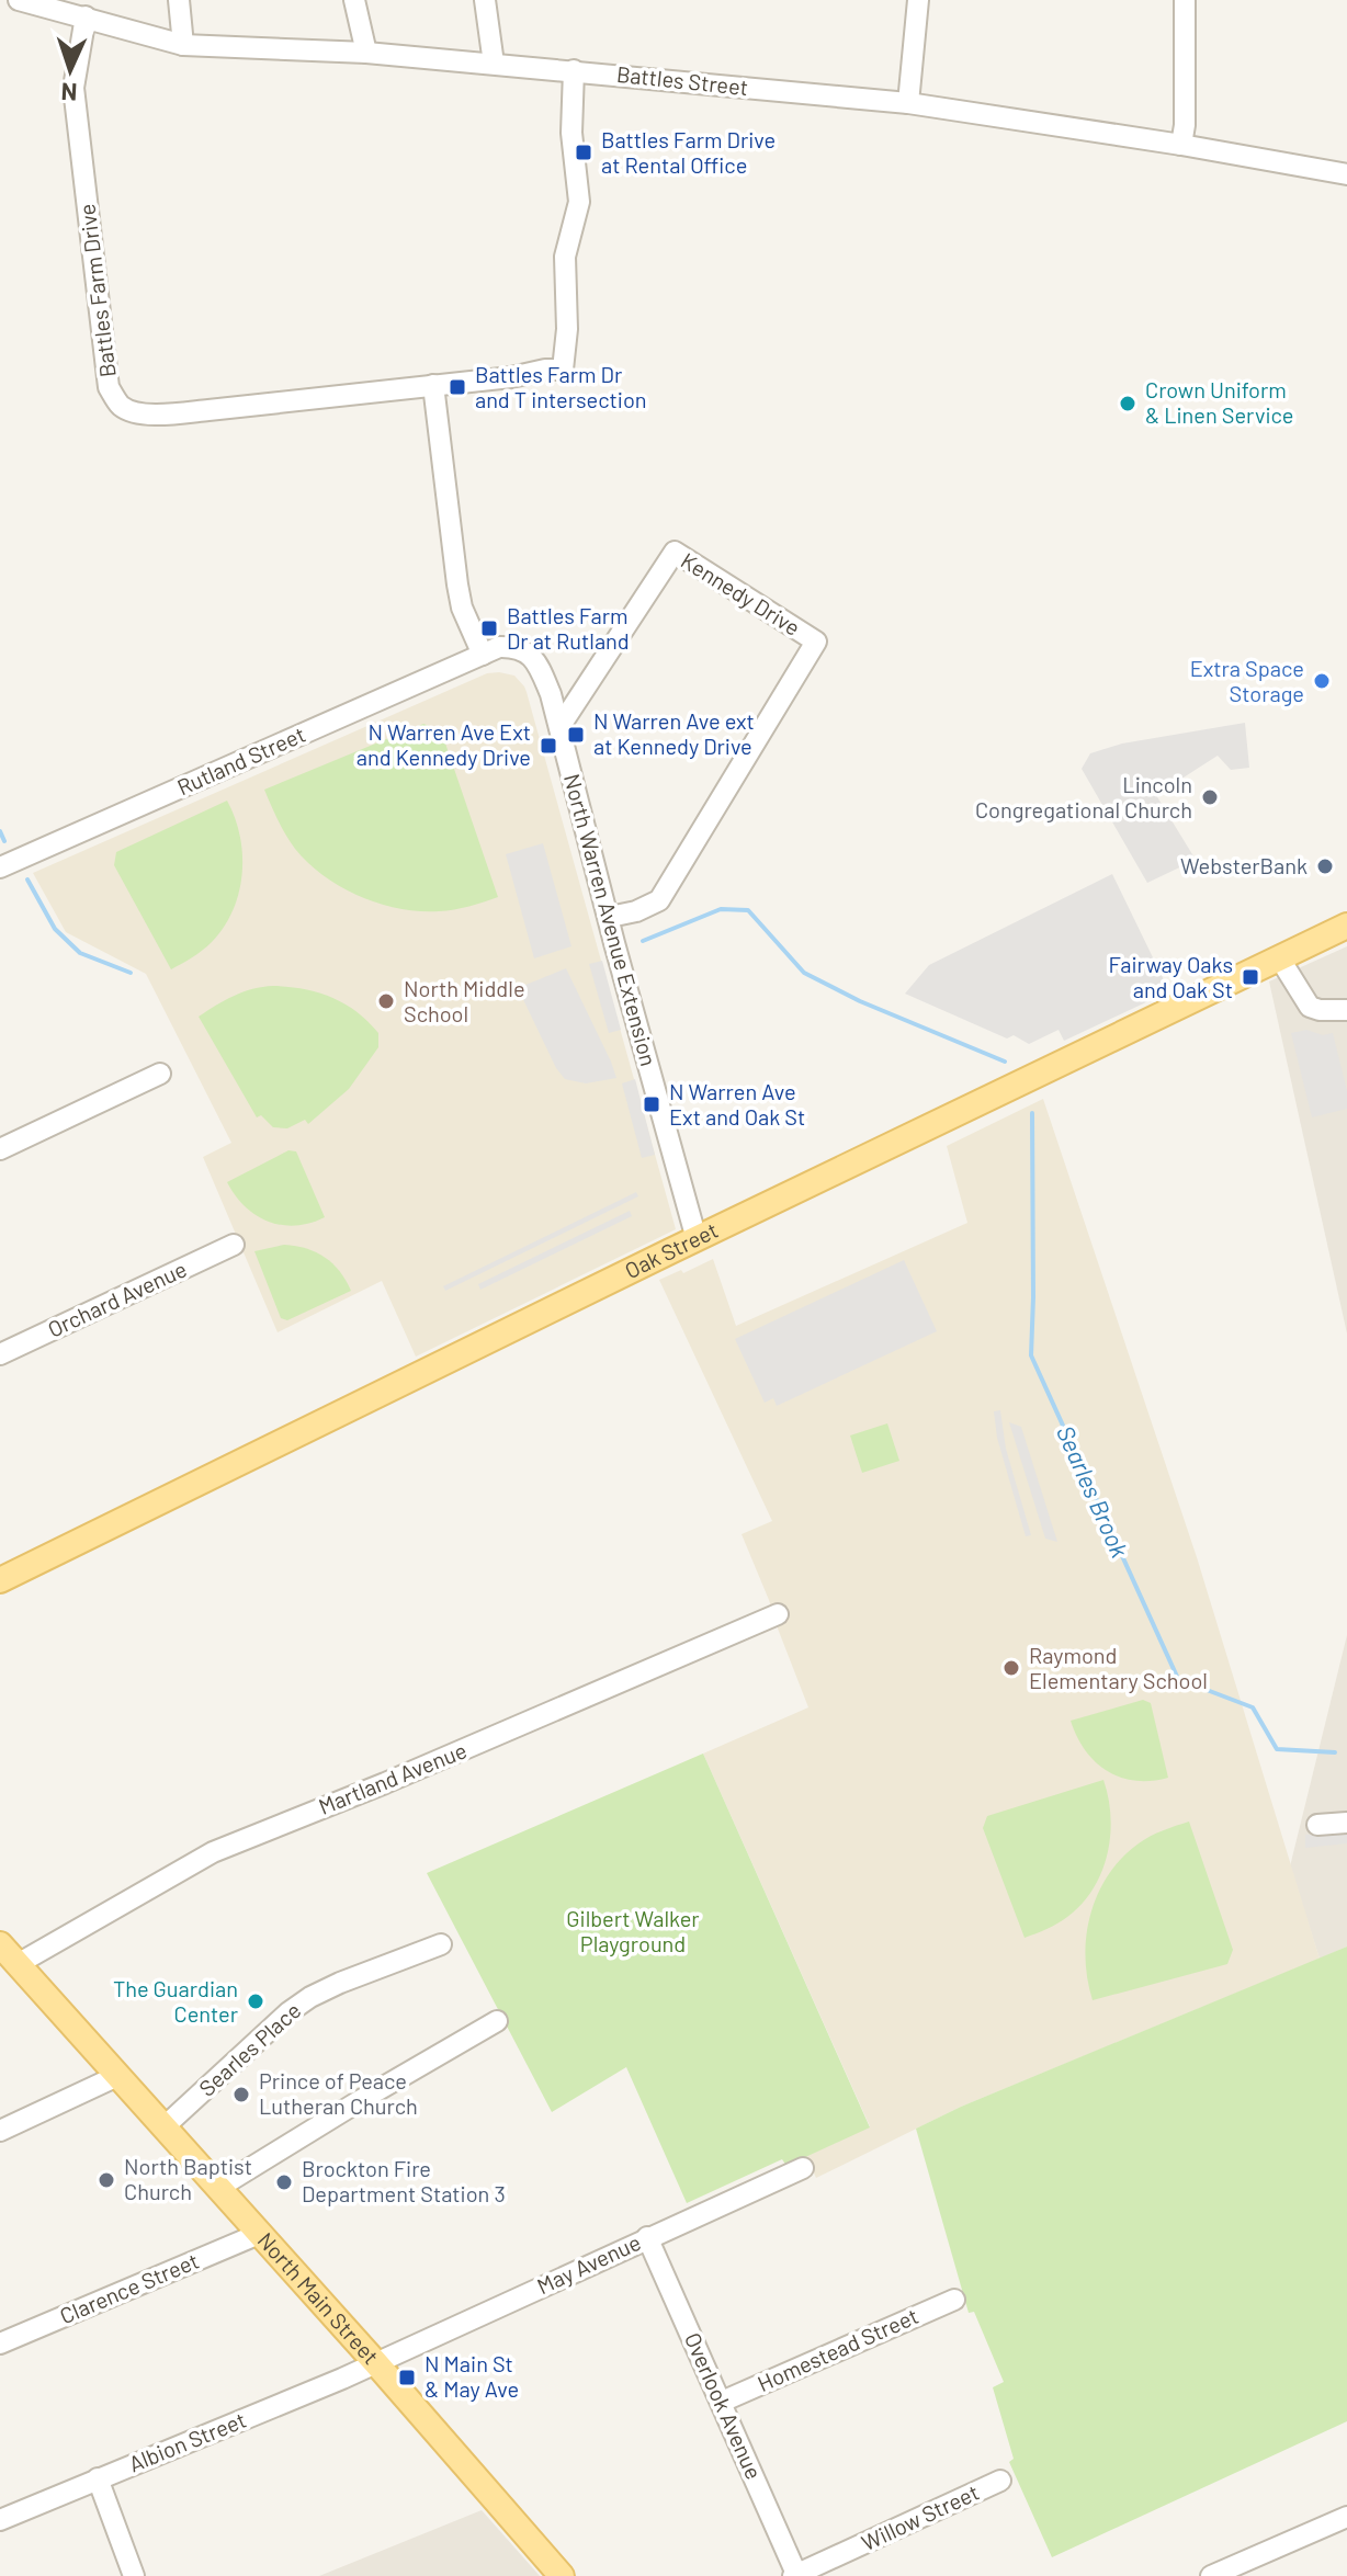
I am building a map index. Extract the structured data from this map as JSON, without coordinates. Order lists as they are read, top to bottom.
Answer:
{
  "streets": {
    "main road": ["Oak Street", "North Main Street"],
    "street": [
      "Battles Street",
      "Battles Farm Drive",
      "Kennedy Drive",
      "Rutland Street",
      "North Warren Avenue Extension",
      "Orchard Avenue",
      "Martland Avenue",
      "Searles Place",
      "May Avenue",
      "Clarence Street",
      "Homestead Street",
      "Overlook Avenue",
      "Albion Street",
      "Willow Street"
    ]
  },
  "crossings": [
    ["Battles Street", "Battles Farm Drive"],
    ["Kennedy Drive", "North Warren Avenue Extension"],
    ["Rutland Street", "North Warren Avenue Extension"],
    ["North Warren Avenue Extension", "Oak Street"],
    ["Martland Avenue", "North Main Street"],
    ["Searles Place", "North Main Street"],
    ["May Avenue", "North Main Street"],
    ["May Avenue", "Overlook Avenue"],
    ["May Avenue", "Albion Street"],
    ["Clarence Street", "North Main Street"],
    ["North Main Street", "Albion Street"],
    ["Homestead Street", "Overlook Avenue"],
    ["Overlook Avenue", "Willow Street"]
  ],
  "water": ["Searles Brook"],
  "parks": ["Gilbert Walker Playground"],
  "places": {
    "transit": [
      "Battles Farm Drive at Rental Office",
      "Battles Farm Dr and T intersection",
      "Battles Farm Dr at Rutland",
      "N Warren Ave ext at Kennedy Drive",
      "N Warren Ave Ext and Kennedy Drive",
      "Fairway Oaks and Oak St",
      "N Warren Ave Ext and Oak St",
      "N Main St & May Ave"
    ],
    "other": [
      "Crown Uniform & Linen Service",
      "Extra Space Storage",
      "Lincoln Congregational Church",
      "WebsterBank",
      "North Middle School",
      "Raymond Elementary School",
      "The Guardian Center",
      "Prince of Peace Lutheran Church",
      "North Baptist Church",
      "Brockton Fire Department Station 3"
    ]
  },
  "north": "bottom"
}
